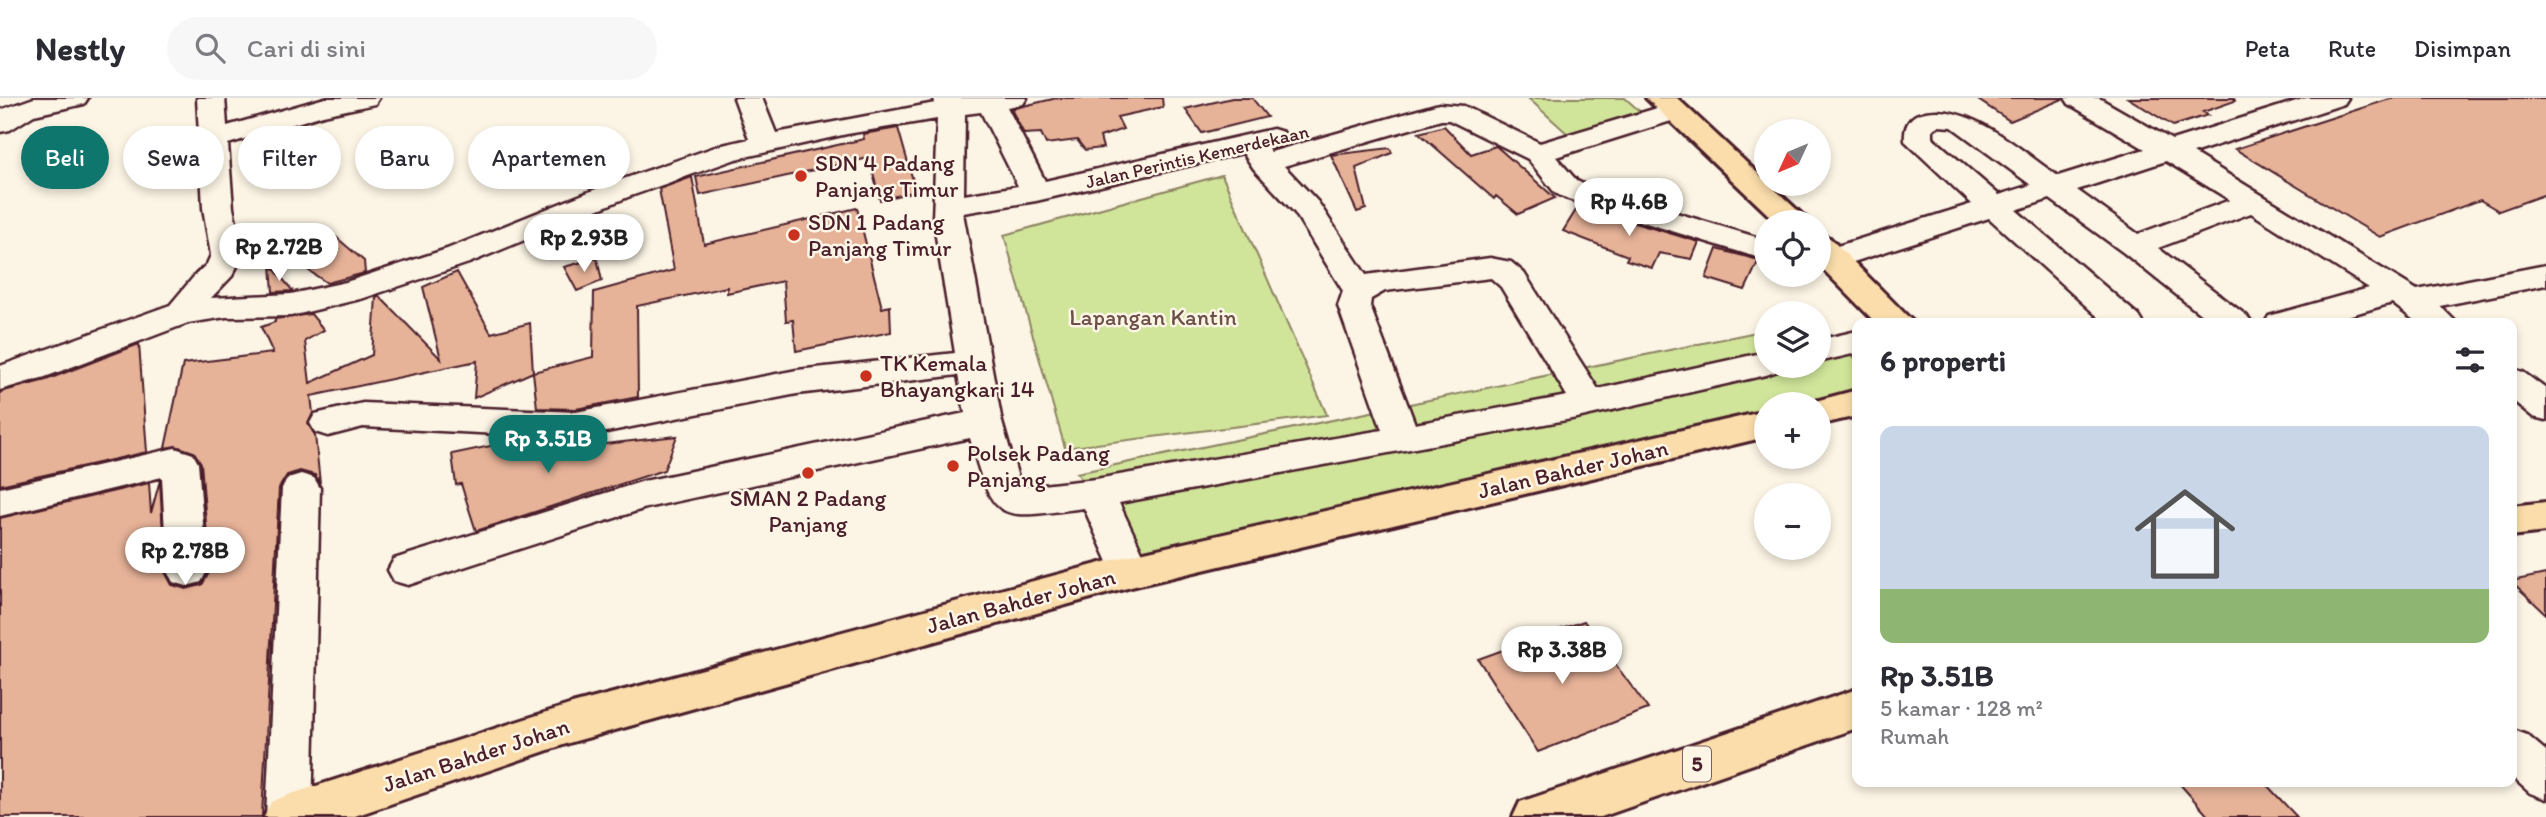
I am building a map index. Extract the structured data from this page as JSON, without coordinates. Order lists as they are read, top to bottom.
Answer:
{
  "streets": {
    "main road": ["Jalan Bahder Johan", "5"],
    "street": ["Jalan Perintis Kemerdekaan"]
  },
  "parks": ["Lapangan Kantin"],
  "places": [
    "SDN 4 Padang Panjang Timur",
    "SDN 1 Padang Panjang Timur",
    "TK Kemala Bhayangkari 14",
    "Polsek Padang Panjang",
    "SMAN 2 Padang Panjang"
  ],
  "north": "bottom left",
  "page": {
    "header": "Nestly",
    "search": "Cari di sini",
    "nav": ["Peta", "Rute", "Disimpan"],
    "map_buttons": ["+", "−"],
    "chip": [
      "Beli",
      "Sewa",
      "Filter",
      "Baru",
      "Apartemen"
    ],
    "price": [
      "Rp 4.6B",
      "Rp 2.93B",
      "Rp 2.72B",
      "Rp 3.51B",
      "Rp 2.78B",
      "Rp 3.38B"
    ],
    "heading": "6 properti",
    "list": [
      {
        "name": "Rp 3.51B",
        "note": "5 kamar · 128 m² · Rumah"
      }
    ]
  }
}
